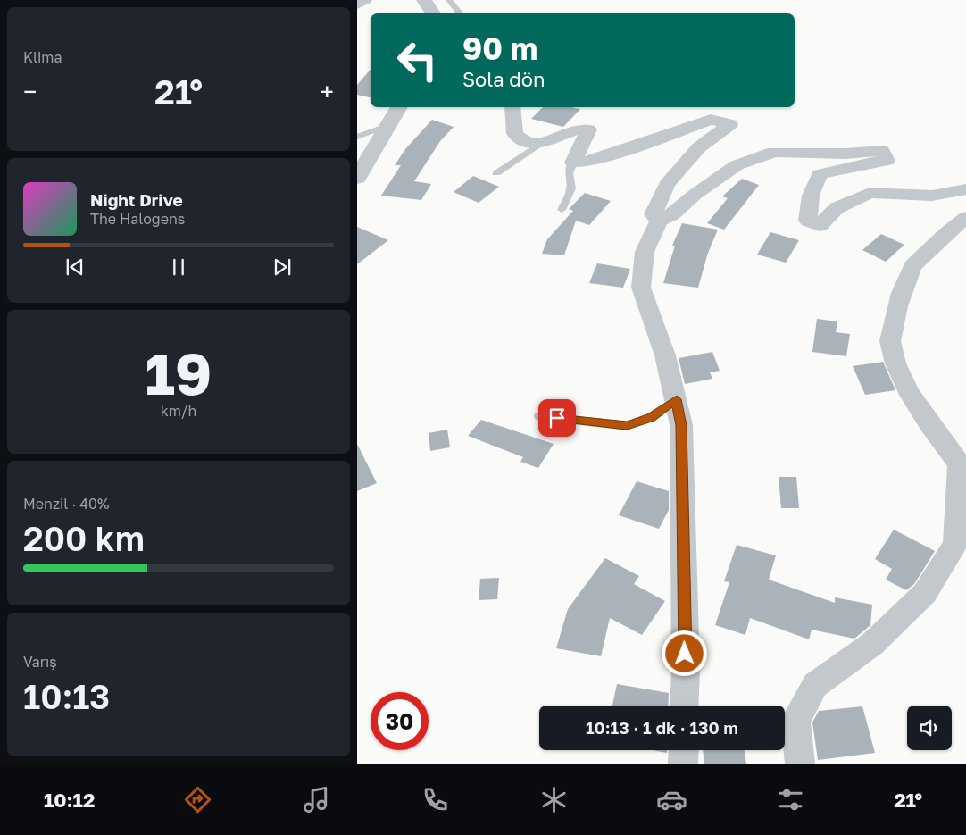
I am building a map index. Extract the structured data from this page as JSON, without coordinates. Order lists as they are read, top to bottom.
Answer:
{
  "page": {
    "tile": [
      "Klima",
      ["19", "km/h"],
      ["Menzil · 40%", "200 km"],
      ["Varış", "10:13"]
    ],
    "turn": ["90 m", "Sola dön"],
    "heat": ["−", "21°", "+"],
    "song": ["Night Drive", "The Halogens"],
    "limit": "30",
    "trip": "10:13 · 1 dk · 130 m",
    "tabs": ["10:12", "21°"]
  }
}
